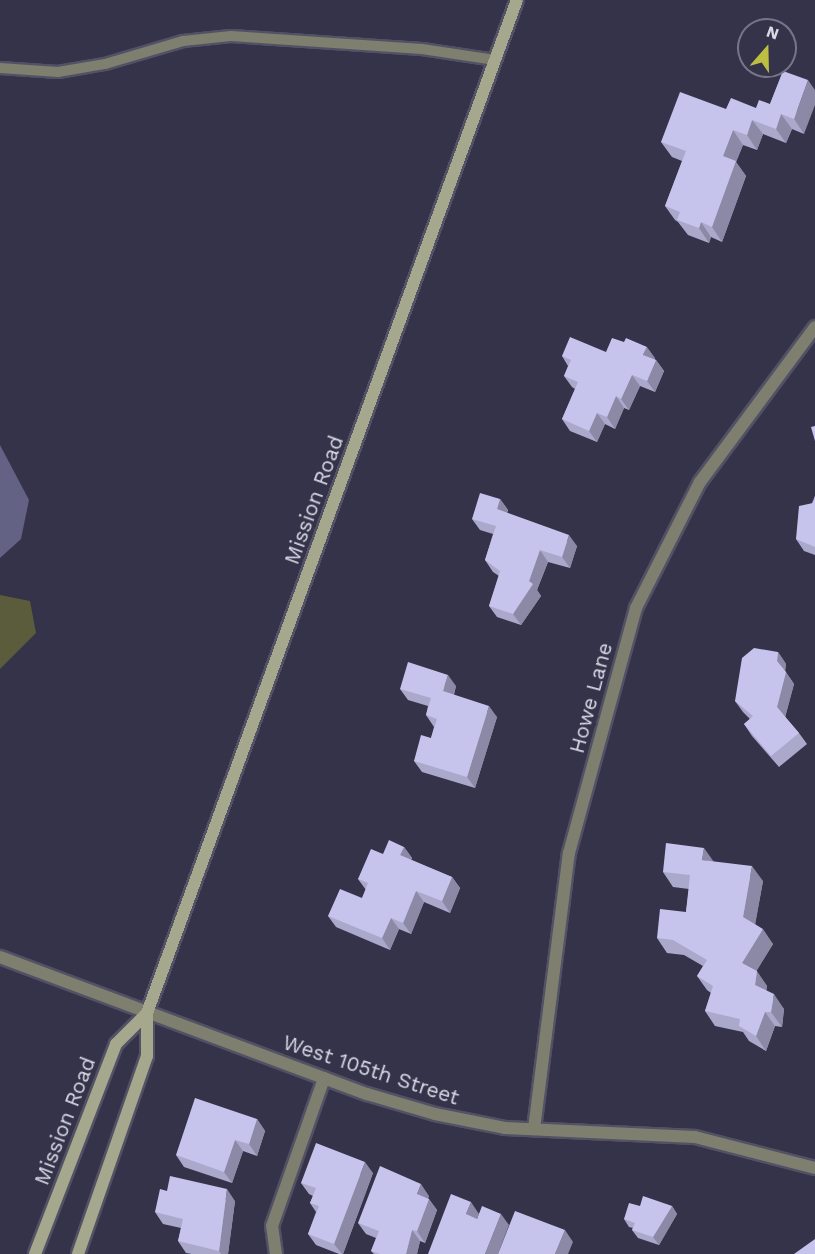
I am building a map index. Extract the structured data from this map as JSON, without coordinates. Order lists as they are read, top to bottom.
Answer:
{
  "streets": {
    "main road": ["Mission Road"],
    "street": ["Howe Lane", "West 105th Street"]
  },
  "crossings": [
    ["Mission Road", "West 105th Street"],
    ["Howe Lane", "West 105th Street"]
  ],
  "north": "top"
}
